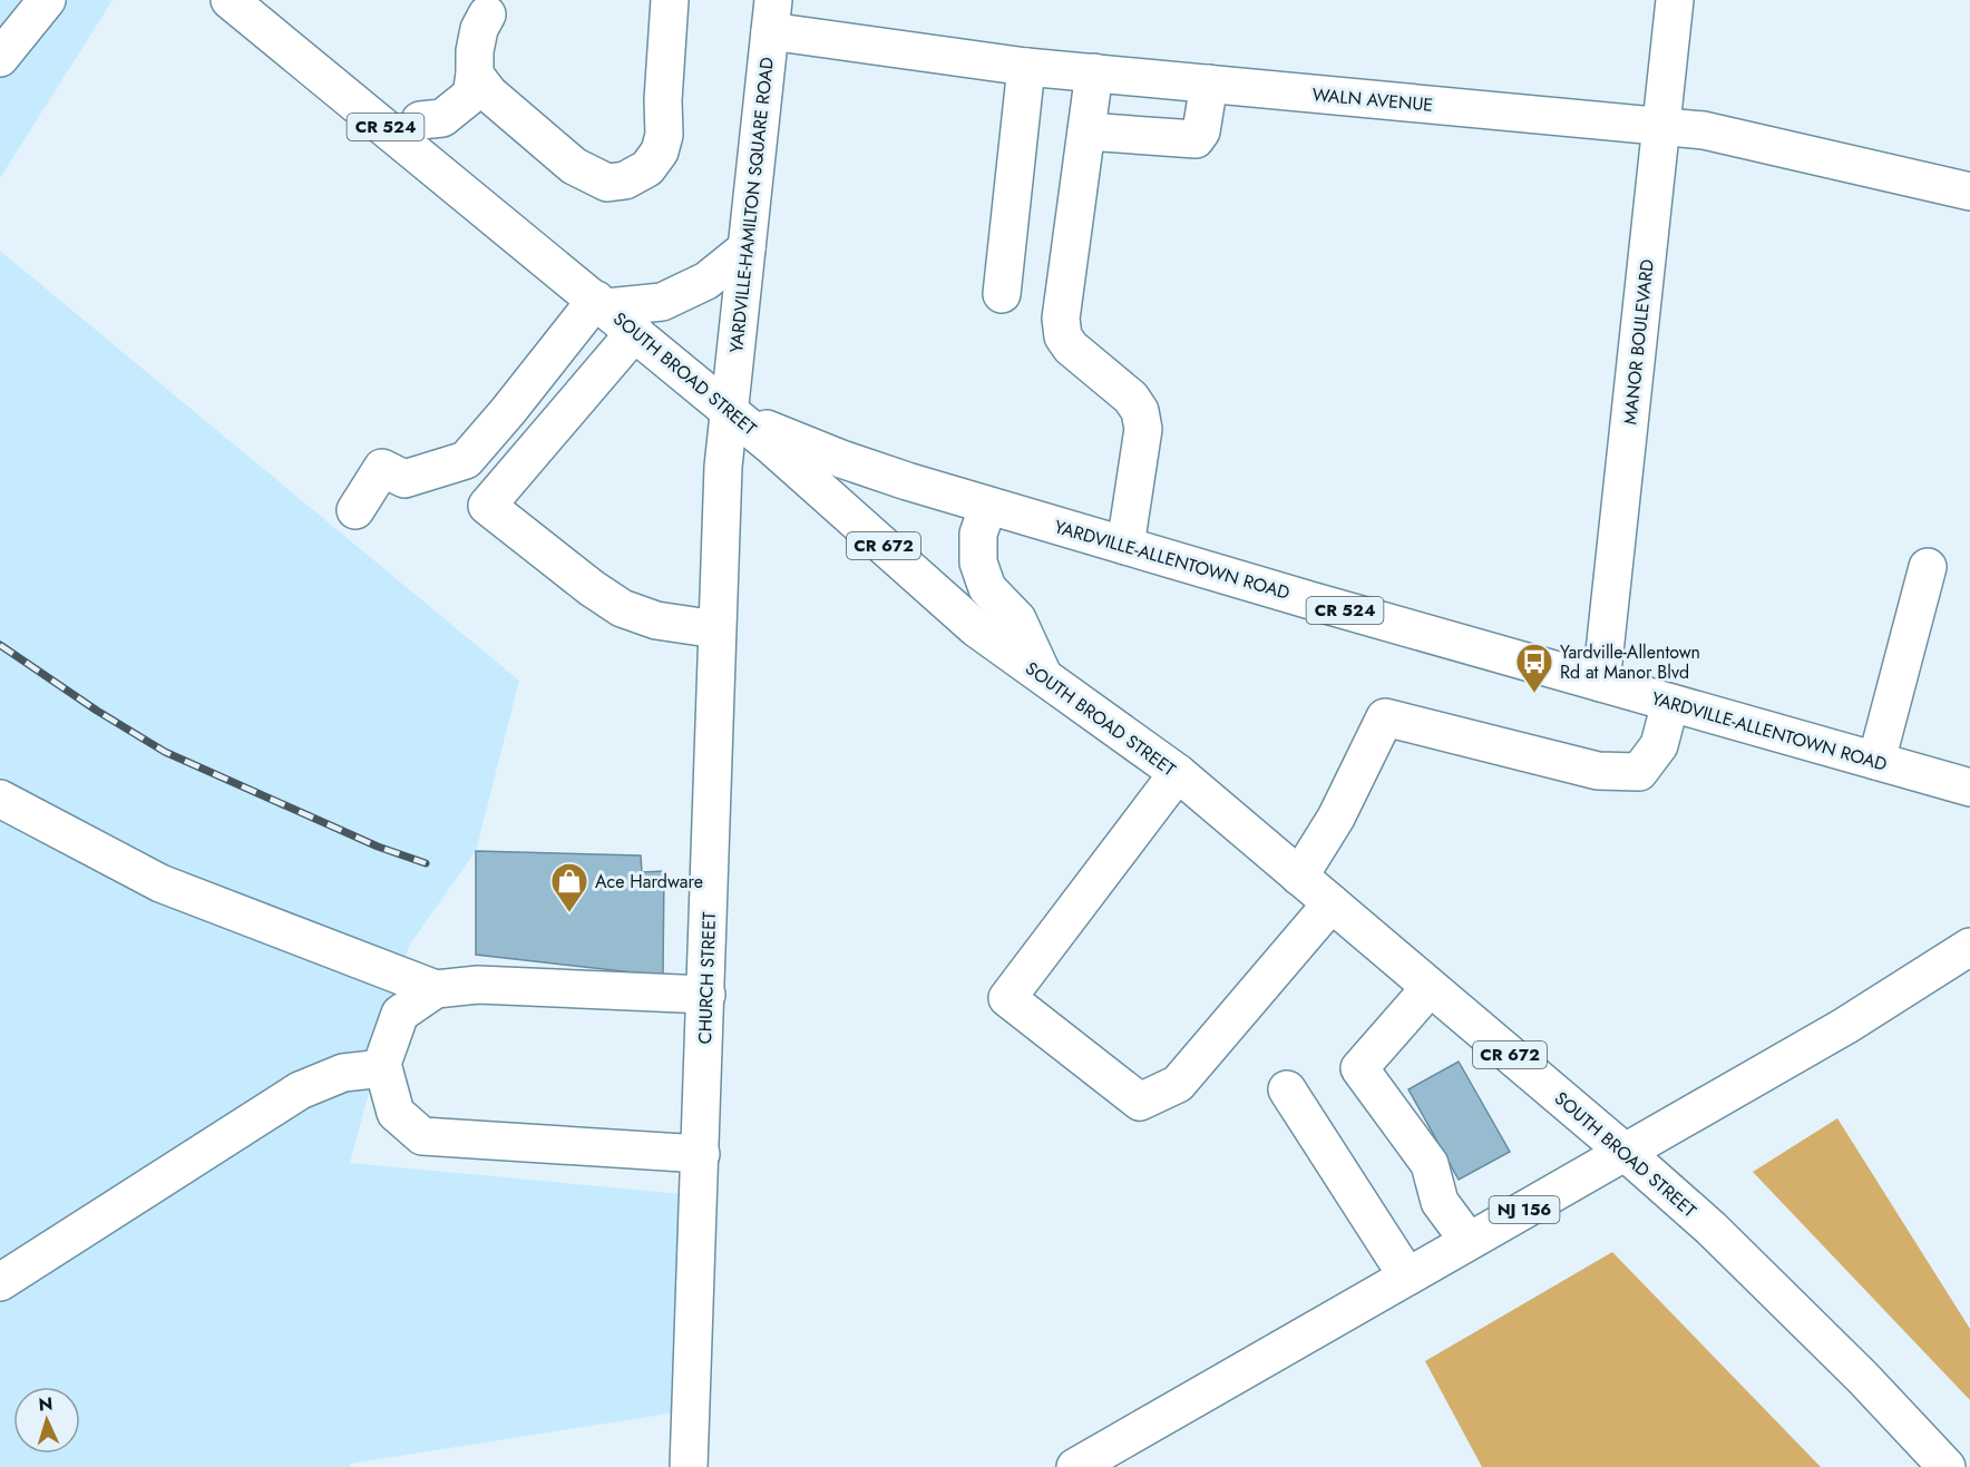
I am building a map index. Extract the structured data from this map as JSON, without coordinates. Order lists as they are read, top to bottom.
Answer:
{
  "streets": {
    "main road": [
      "WALN AVENUE",
      "CR 524",
      "YARDVILLE-HAMILTON SQUARE ROAD",
      "MANOR BOULEVARD",
      "SOUTH BROAD STREET",
      "CR 672",
      "YARDVILLE-ALLENTOWN ROAD",
      "CHURCH STREET",
      "NJ 156"
    ]
  },
  "crossings": [
    ["WALN AVENUE", "YARDVILLE-HAMILTON SQUARE ROAD"],
    ["WALN AVENUE", "MANOR BOULEVARD"],
    ["YARDVILLE-HAMILTON SQUARE ROAD", "SOUTH BROAD STREET"],
    ["YARDVILLE-HAMILTON SQUARE ROAD", "YARDVILLE-ALLENTOWN ROAD"],
    ["YARDVILLE-HAMILTON SQUARE ROAD", "CHURCH STREET"],
    ["MANOR BOULEVARD", "YARDVILLE-ALLENTOWN ROAD"],
    ["SOUTH BROAD STREET", "YARDVILLE-ALLENTOWN ROAD"],
    ["SOUTH BROAD STREET", "CHURCH STREET"],
    ["SOUTH BROAD STREET", "NJ 156"],
    ["YARDVILLE-ALLENTOWN ROAD", "CHURCH STREET"]
  ],
  "places": {
    "bus stop": ["Yardville-Allentown Rd at Manor Blvd"],
    "shop": ["Ace Hardware"]
  },
  "north": "top"
}
